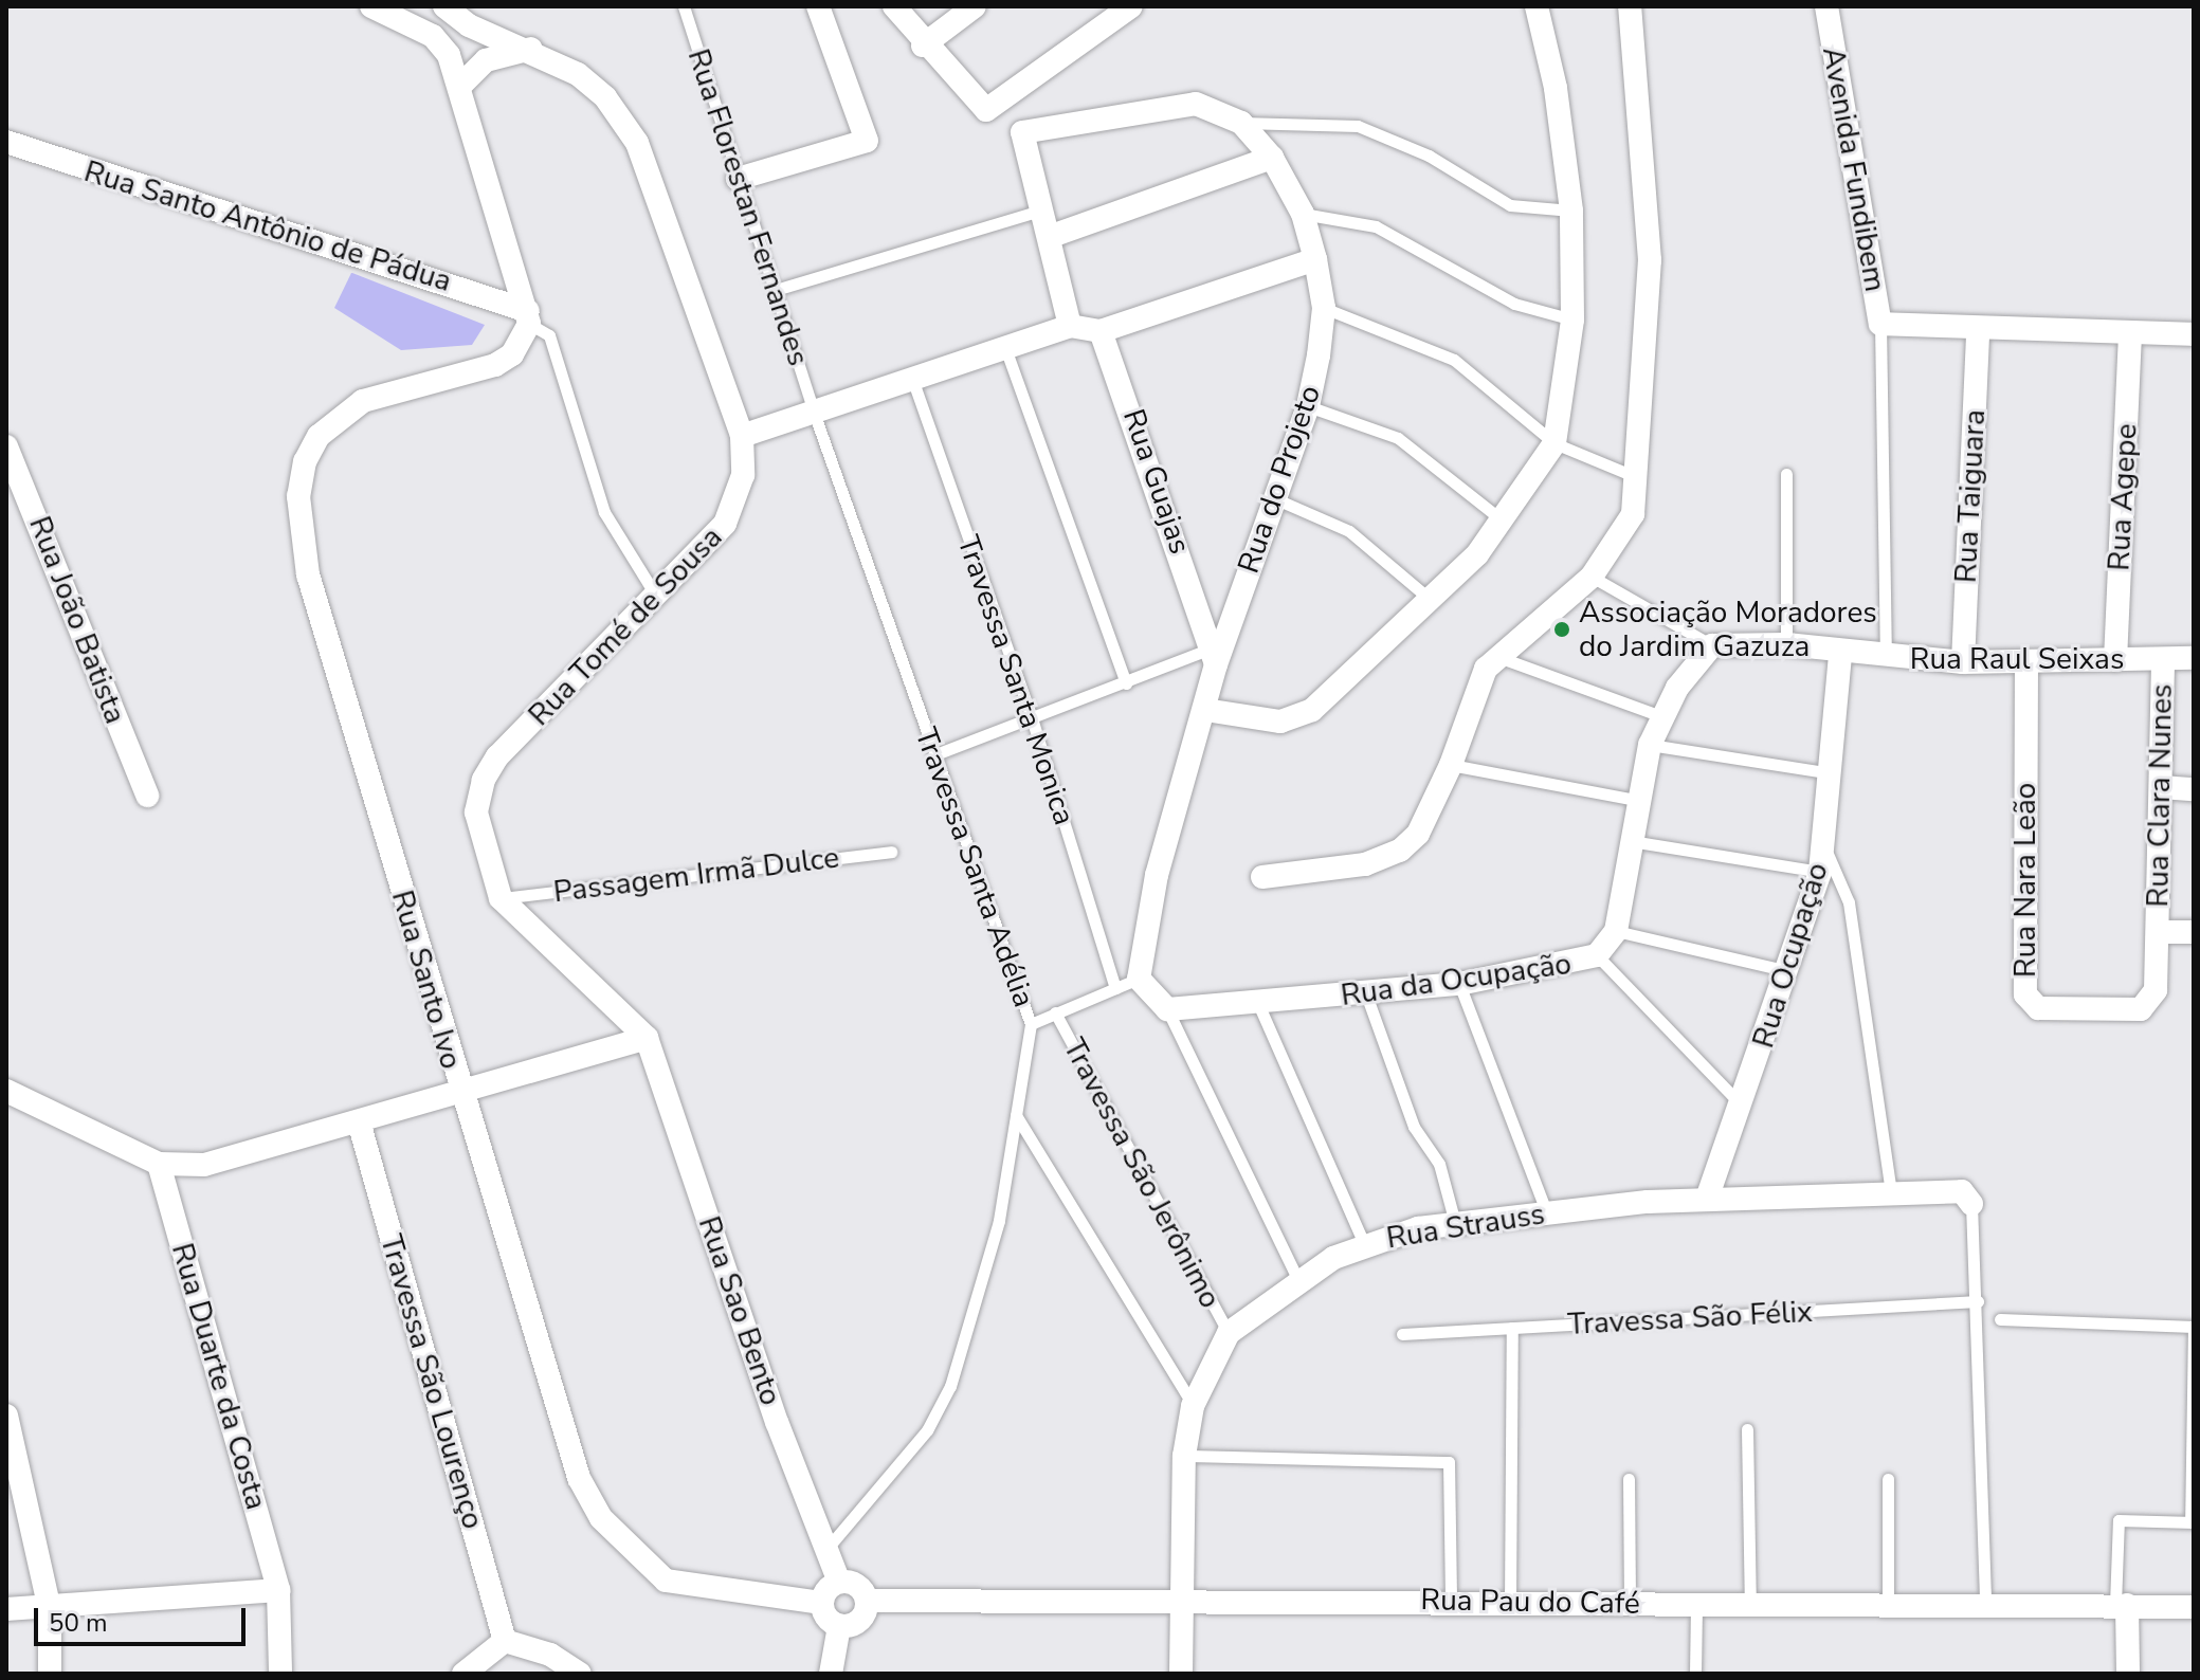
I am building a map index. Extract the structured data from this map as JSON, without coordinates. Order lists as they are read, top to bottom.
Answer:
{
  "streets": {
    "street": [
      "Avenida Fundibem",
      "Rua Santo Antônio de Pádua",
      "Rua do Projeto",
      "Rua Guajas",
      "Rua Taiguara",
      "Rua Agepe",
      "Rua João Batista",
      "Rua Tomé de Sousa",
      "Rua Raul Seixas",
      "Rua Clara Nunes",
      "Rua Nara Leão",
      "Rua Ocupação",
      "Rua Santo Ivo",
      "Rua da Ocupação",
      "Rua Strauss",
      "Rua Sao Bento",
      "Rua Duarte da Costa",
      "Travessa São Lourenço",
      "Rua Pau do Café"
    ],
    "lane": [
      "Rua Florestan Fernandes",
      "Travessa Santa Monica",
      "Travessa Santa Adélia",
      "Passagem Irmã Dulce",
      "Travessa São Jerônimo",
      "Travessa São Félix"
    ]
  },
  "crossings": [
    ["Avenida Fundibem", "Rua Taiguara"],
    ["Avenida Fundibem", "Rua Agepe"],
    ["Rua Florestan Fernandes", "Travessa Santa Adélia"],
    ["Rua Santo Antônio de Pádua", "Rua Santo Ivo"],
    ["Rua do Projeto", "Rua Guajas"],
    ["Rua Taiguara", "Rua Raul Seixas"],
    ["Rua Agepe", "Rua Raul Seixas"],
    ["Rua Tomé de Sousa", "Passagem Irmã Dulce"],
    ["Rua Raul Seixas", "Rua Clara Nunes"],
    ["Rua Raul Seixas", "Rua Nara Leão"],
    ["Rua Raul Seixas", "Rua Ocupação"],
    ["Rua Clara Nunes", "Rua Nara Leão"],
    ["Travessa Santa Adélia", "Rua Sao Bento"],
    ["Rua Ocupação", "Rua Strauss"],
    ["Rua Santo Ivo", "Rua Sao Bento"],
    ["Rua Santo Ivo", "Rua Pau do Café"],
    ["Travessa São Jerônimo", "Rua Strauss"],
    ["Rua Strauss", "Rua Pau do Café"],
    ["Rua Sao Bento", "Rua Pau do Café"]
  ],
  "places": ["Associação Moradores do Jardim Gazuza"],
  "scale_bar": "50 m"
}
